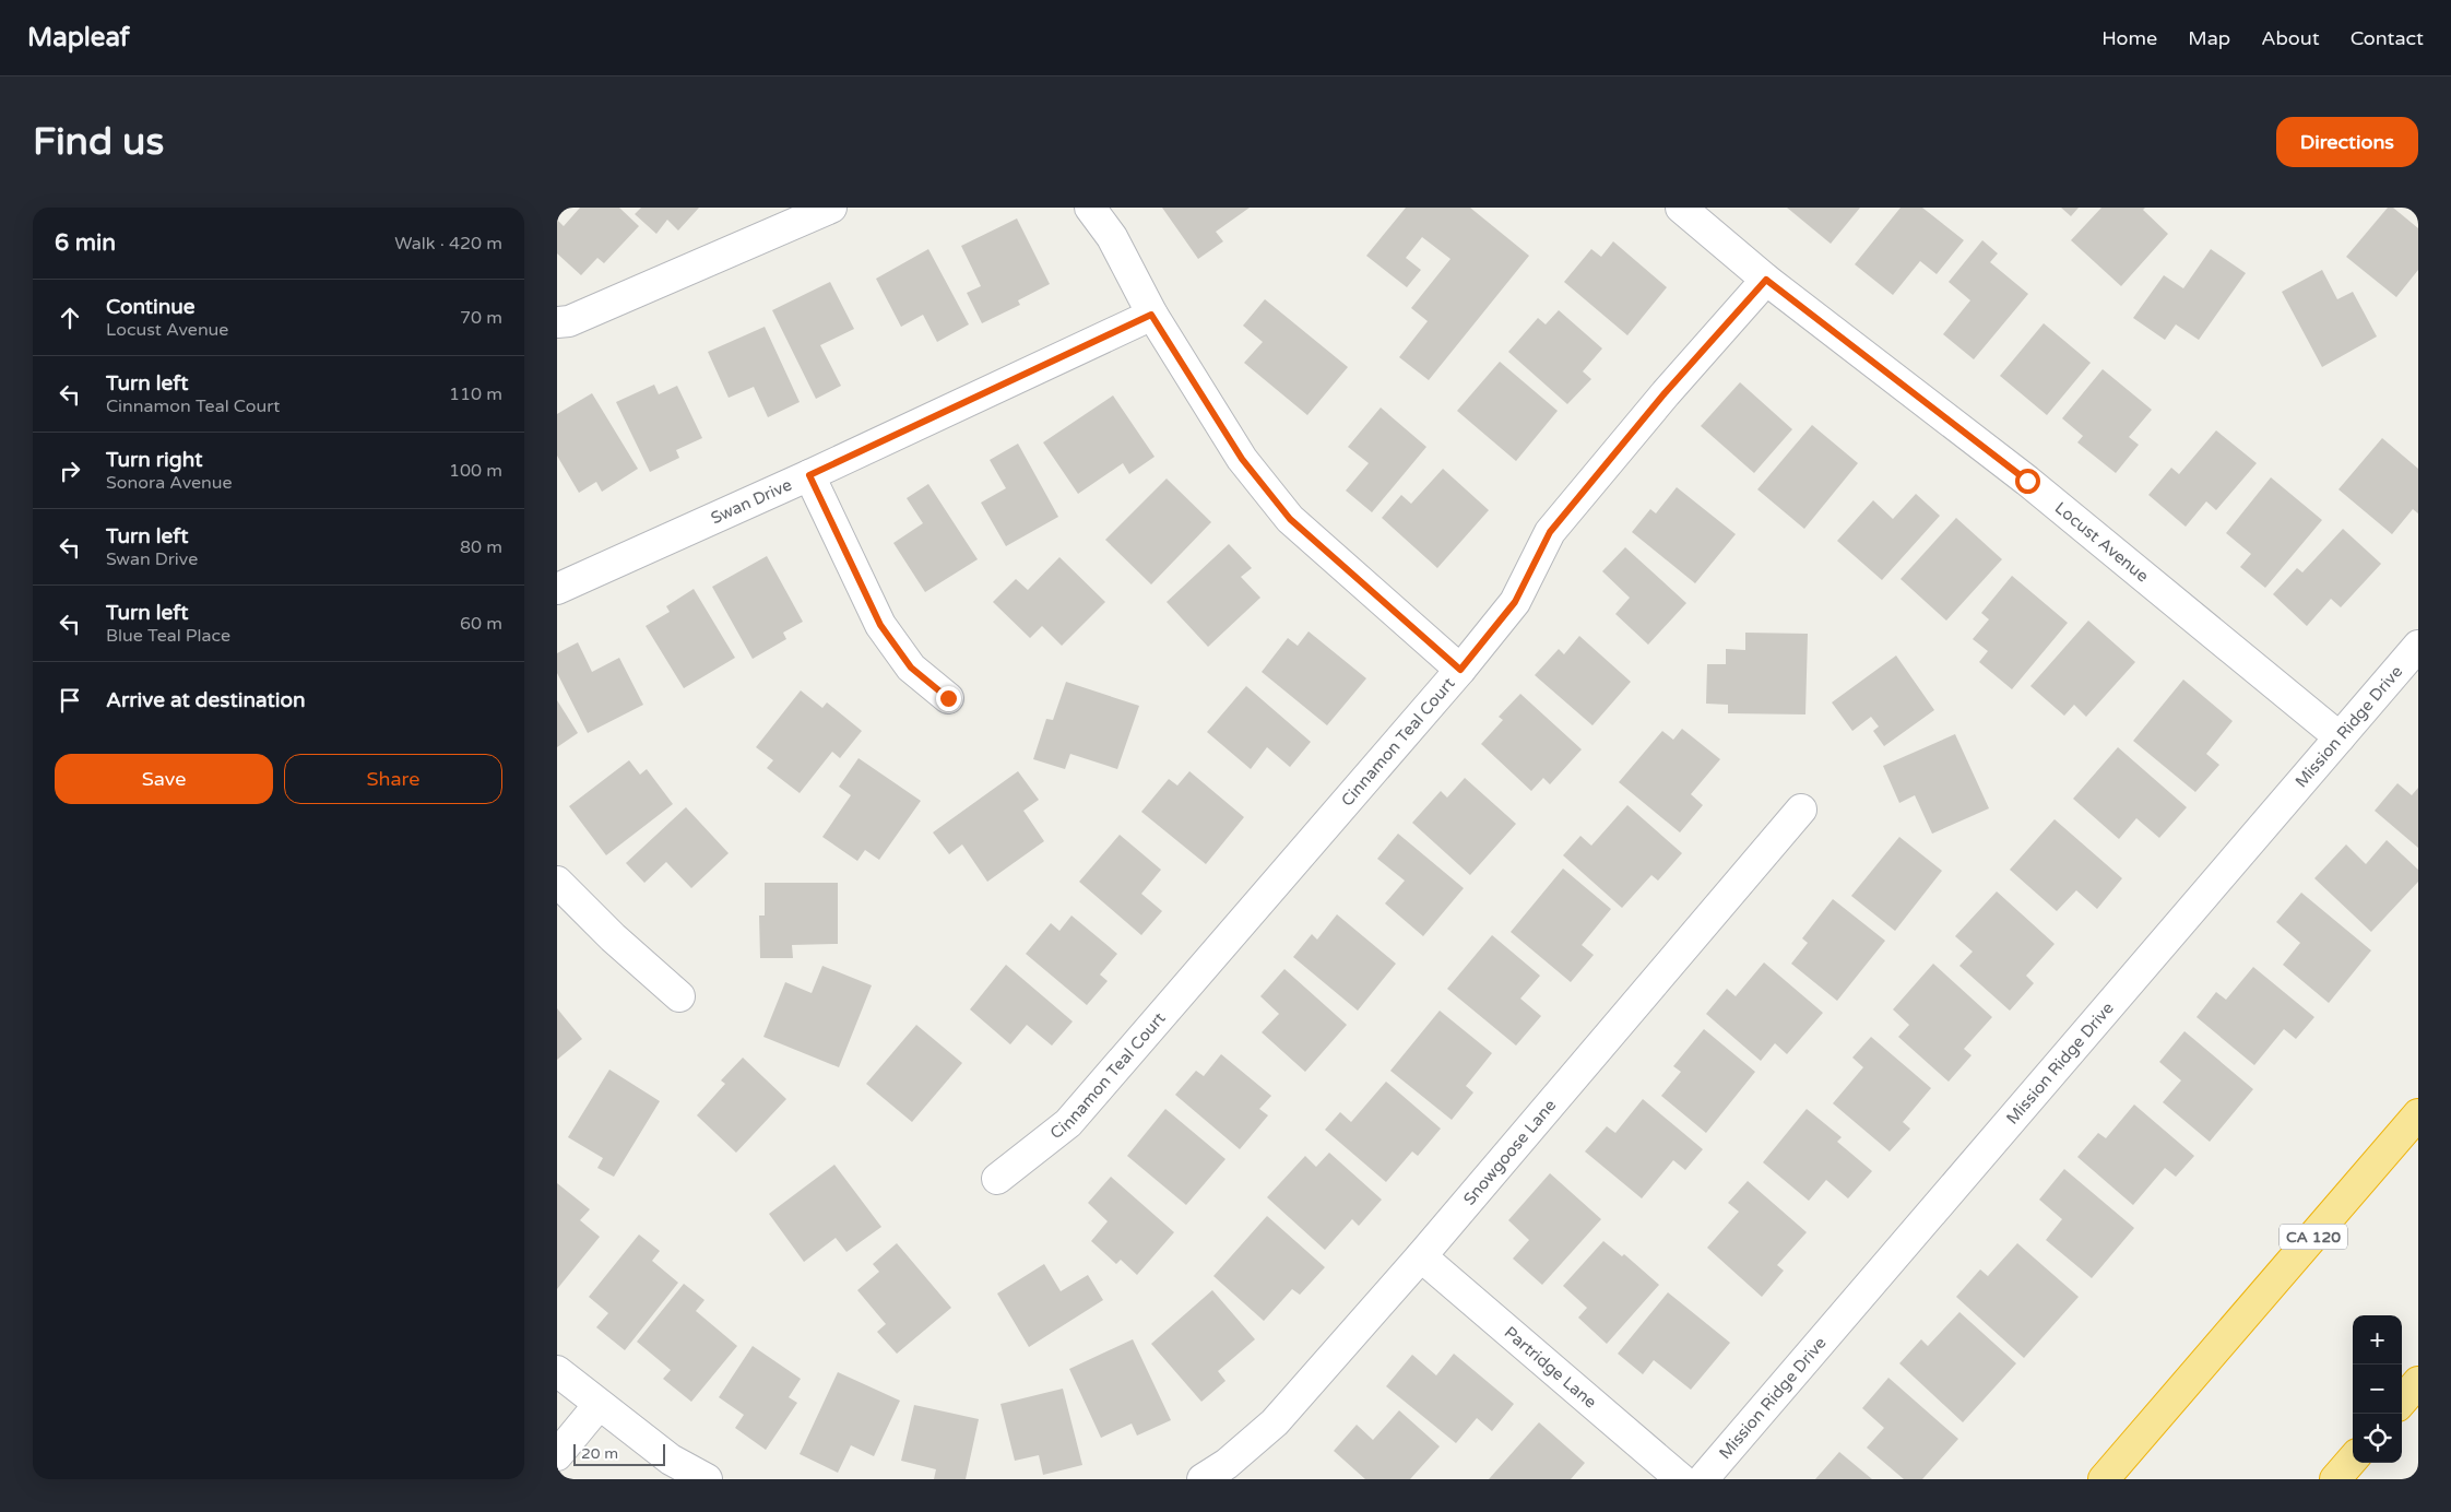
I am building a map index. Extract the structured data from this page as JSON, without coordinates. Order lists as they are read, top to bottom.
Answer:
{
  "streets": {
    "highway": ["CA 120"],
    "street": [
      "Swan Drive",
      "Locust Avenue",
      "Mission Ridge Drive",
      "Cinnamon Teal Court",
      "Snowgoose Lane",
      "Partridge Lane"
    ]
  },
  "crossings": [
    ["Locust Avenue", "Mission Ridge Drive"],
    ["Locust Avenue", "Cinnamon Teal Court"],
    ["Snowgoose Lane", "Partridge Lane"]
  ],
  "scale_bar": "20 m",
  "page": {
    "header": "Mapleaf",
    "nav": [
      "Home",
      "Map",
      "About",
      "Contact"
    ],
    "buttons": [
      "Directions",
      ["Save", "Share"]
    ],
    "title": "Find us",
    "heading": ["6 min", "Walk · 420 m"],
    "list": [
      ["Continue", "Locust Avenue", "70 m"],
      ["Turn left", "Cinnamon Teal Court", "110 m"],
      ["Turn right", "Sonora Avenue", "100 m"],
      ["Turn left", "Swan Drive", "80 m"],
      ["Turn left", "Blue Teal Place", "60 m"],
      "Arrive at destination"
    ],
    "map_buttons": ["+", "−"],
    "scale": "20 m"
  }
}
